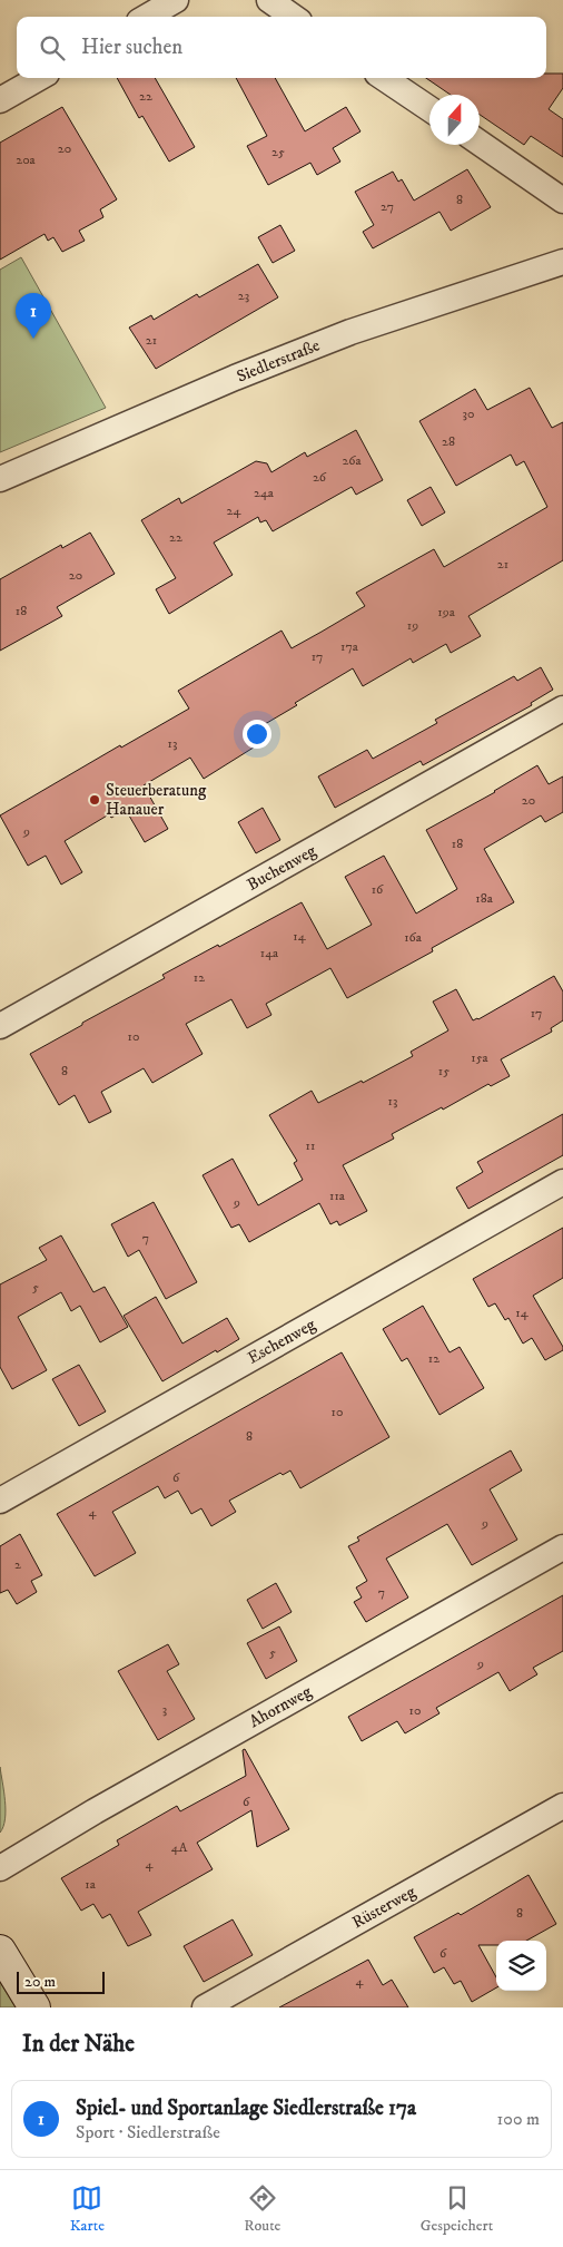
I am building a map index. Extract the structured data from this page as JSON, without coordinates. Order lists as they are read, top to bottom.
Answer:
{
  "streets": {
    "street": [
      "Siedlerstraße",
      "Buchenweg",
      "Eschenweg",
      "Ahornweg",
      "Rüsterweg"
    ]
  },
  "places": ["Steuerberatung Hanauer"],
  "house_numbers": [
    "22",
    "20",
    "25",
    "20a",
    "8",
    "27",
    "23",
    "21",
    "30",
    "28",
    "26a",
    "26",
    "24a",
    "24",
    "22",
    "21",
    "20",
    "18",
    "19a",
    "19",
    "17a",
    "17",
    "13",
    "20",
    "9",
    "18",
    "16",
    "18a",
    "14",
    "16a",
    "14a",
    "12",
    "17",
    "10",
    "15a",
    "8",
    "15",
    "13",
    "11",
    "11a",
    "9",
    "7",
    "5",
    "14",
    "12",
    "10",
    "8",
    "6",
    "4",
    "9",
    "2",
    "7",
    "5",
    "9",
    "3",
    "10",
    "6",
    "4A",
    "4",
    "1a",
    "8",
    "6",
    "4"
  ],
  "scale_bar": "20 m",
  "north": "top",
  "page": {
    "search": "Hier suchen",
    "pins": "1",
    "scale": "20 m",
    "heading": "In der Nähe",
    "list": [
      {
        "mark": "1",
        "name": "Spiel- und Sportanlage Siedlerstraße 17a",
        "note": "Sport · Siedlerstraße",
        "value": "100 m"
      }
    ],
    "nav": ["Karte", "Route", "Gespeichert"]
  }
}
